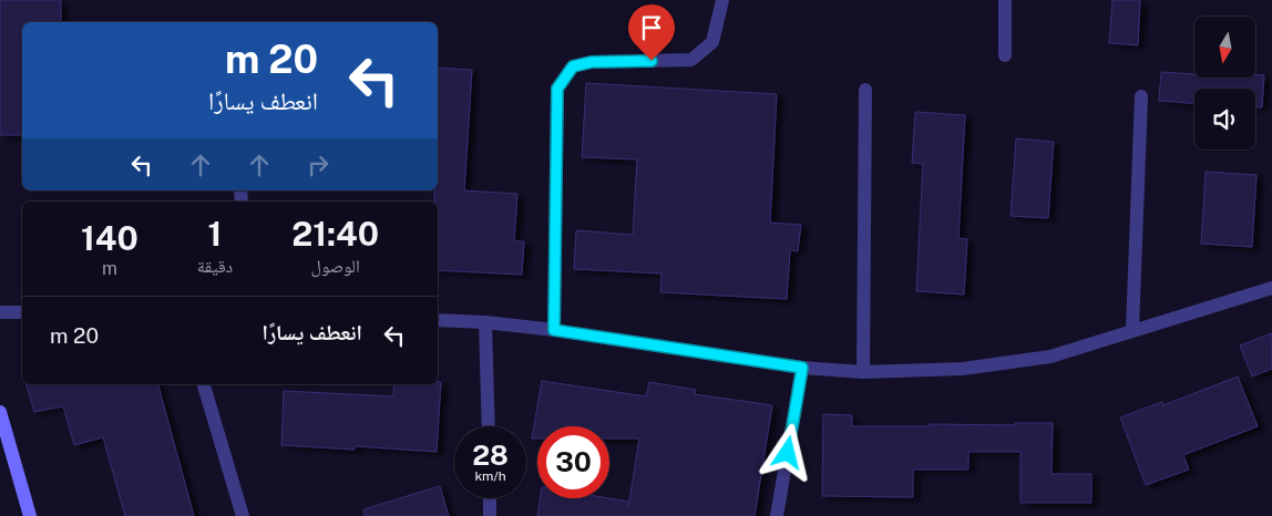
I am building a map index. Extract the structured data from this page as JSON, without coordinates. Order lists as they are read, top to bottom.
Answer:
{
  "north": "bottom",
  "page": {
    "turn": ["20 m", "انعطف يسارًا"],
    "eta": [
      "21:40",
      "الوصول",
      "1",
      "دقيقة",
      "140",
      "m"
    ],
    "list": [
      {
        "name": "انعطف يسارًا",
        "value": "20 m"
      }
    ],
    "speed": "28 km/h",
    "limit": "30"
  }
}
